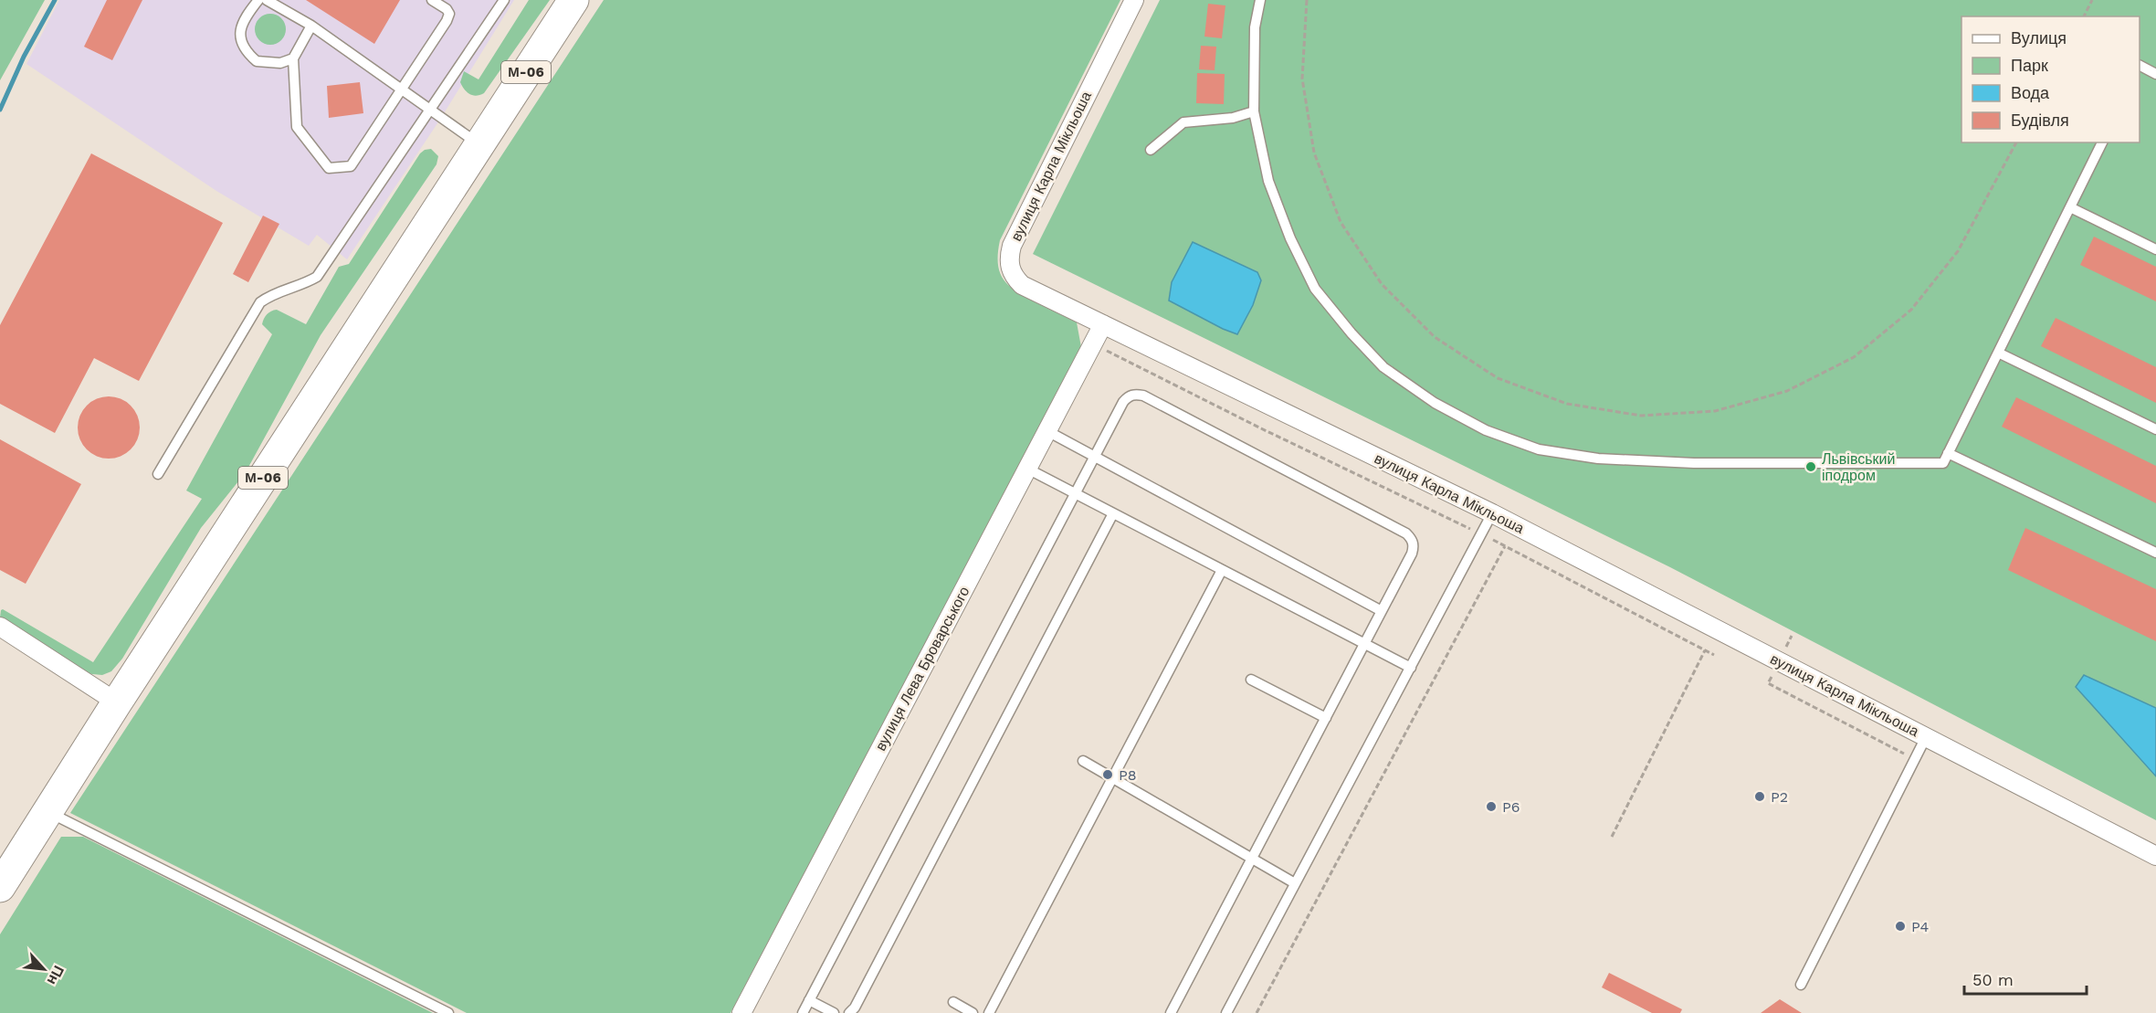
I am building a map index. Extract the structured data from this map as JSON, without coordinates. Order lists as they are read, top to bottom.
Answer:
{
  "streets": {
    "highway": ["М-06"],
    "street": ["вулиця Карла Мікльоша", "вулиця Лева Броварського"]
  },
  "crossings": [
    ["вулиця Карла Мікльоша", "вулиця Лева Броварського"]
  ],
  "places": [
    "Львівський іподром",
    "P8",
    "P2",
    "P6",
    "P4"
  ],
  "legend": [
    "Вулиця",
    "Парк",
    "Вода",
    "Будівля"
  ],
  "scale_bar": "50 m",
  "north": "bottom right"
}
